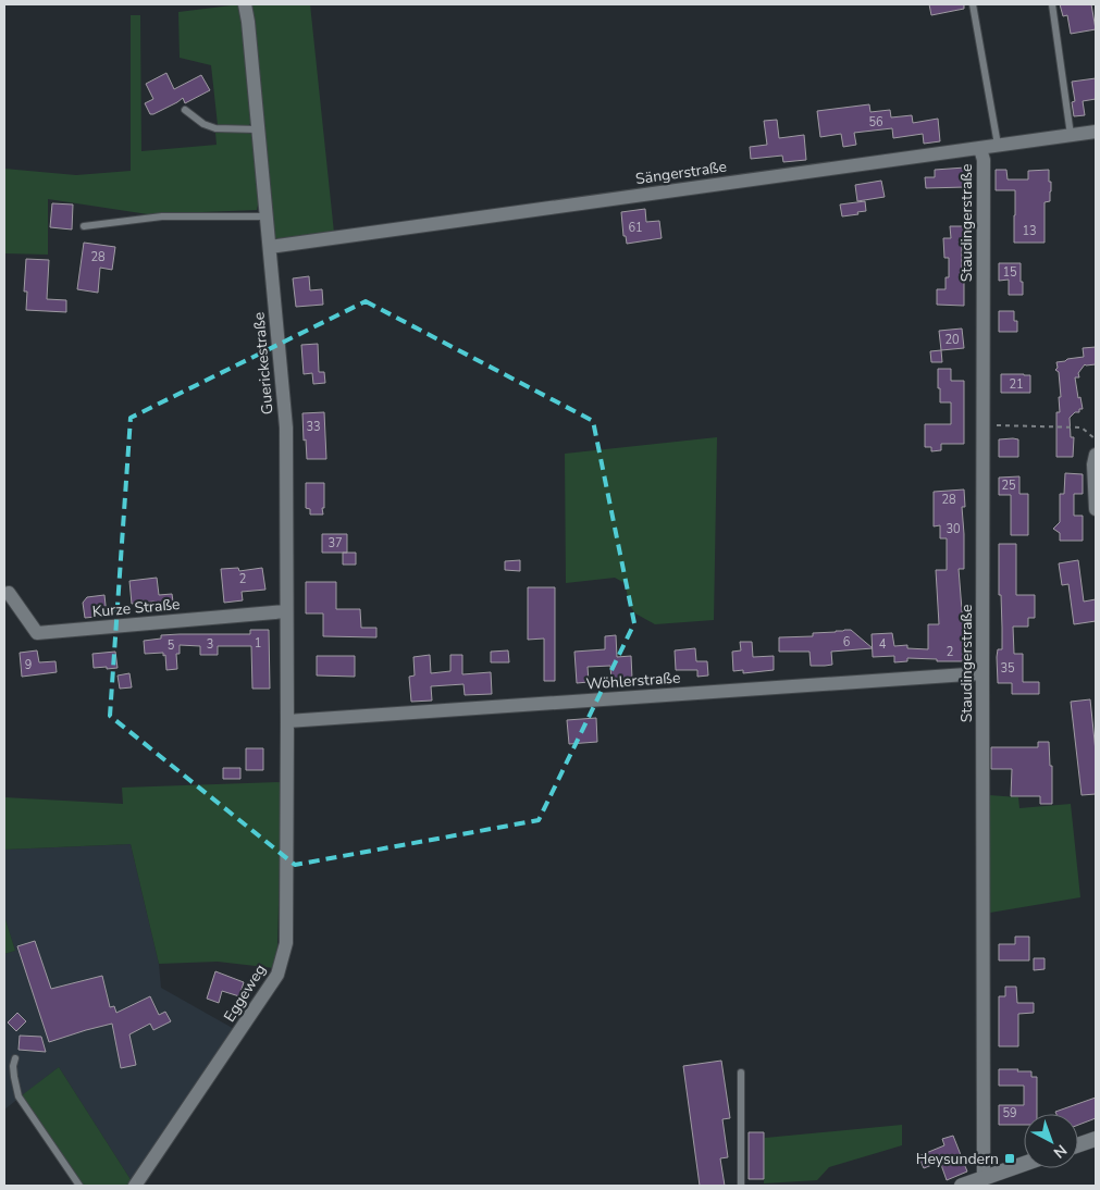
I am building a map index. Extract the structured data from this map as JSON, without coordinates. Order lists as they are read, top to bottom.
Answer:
{
  "streets": {
    "street": [
      "Sängerstraße",
      "Staudingerstraße",
      "Guerickestraße",
      "Kurze Straße",
      "Wöhlerstraße",
      "Eggeweg"
    ]
  },
  "crossings": [
    ["Sängerstraße", "Staudingerstraße"],
    ["Sängerstraße", "Guerickestraße"],
    ["Staudingerstraße", "Wöhlerstraße"],
    ["Guerickestraße", "Kurze Straße"],
    ["Guerickestraße", "Wöhlerstraße"],
    ["Guerickestraße", "Eggeweg"],
    ["Wöhlerstraße", "Eggeweg"]
  ],
  "places": {
    "transit": ["Heysundern"]
  },
  "house_numbers": [
    "56",
    "61",
    "13",
    "28",
    "15",
    "20",
    "21",
    "33",
    "25",
    "28",
    "30",
    "37",
    "2",
    "6",
    "1",
    "3",
    "4",
    "5",
    "2",
    "9",
    "35",
    "59"
  ],
  "north": "bottom right"
}
